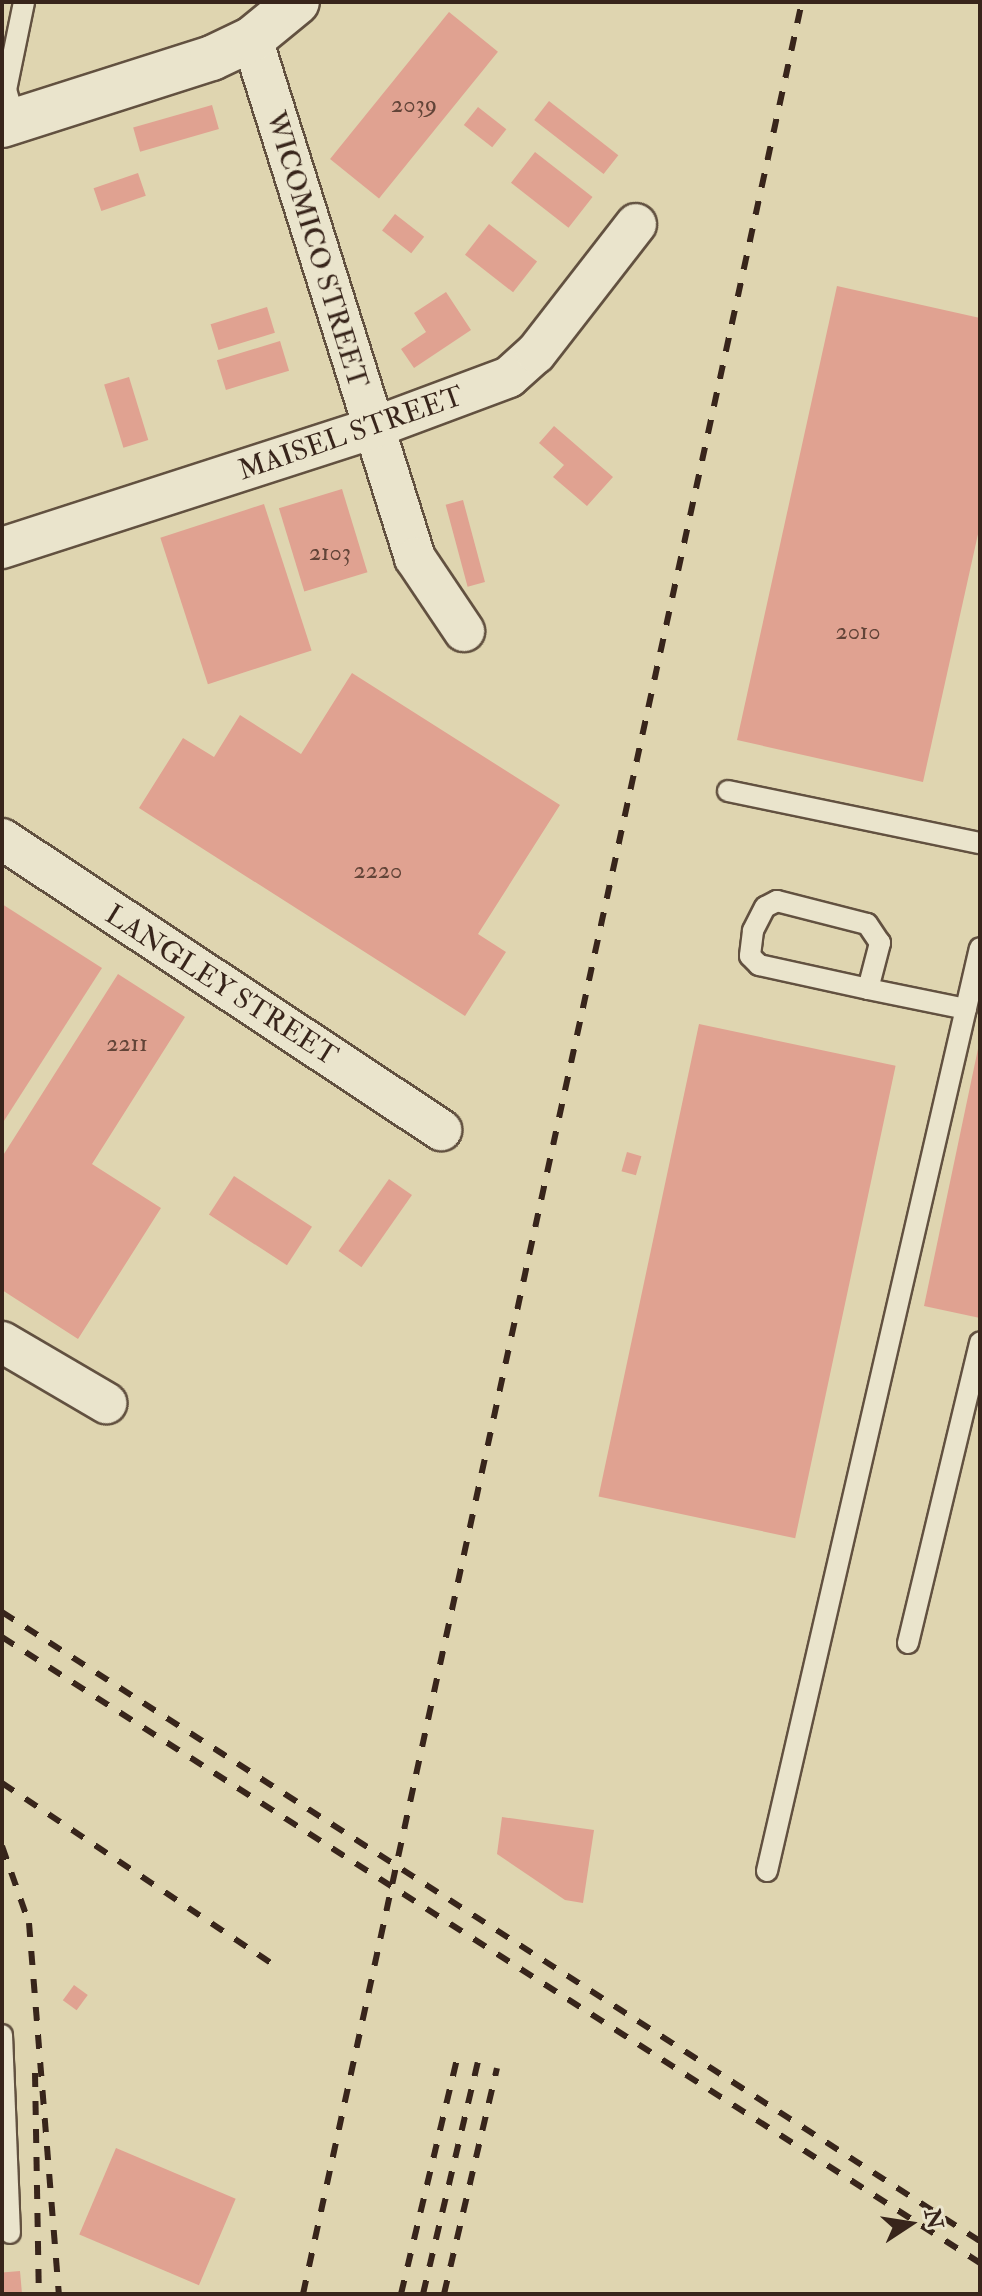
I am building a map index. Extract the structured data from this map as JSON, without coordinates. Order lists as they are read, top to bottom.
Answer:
{
  "streets": {
    "street": ["WICOMICO STREET", "MAISEL STREET", "LANGLEY STREET"]
  },
  "crossings": [
    ["WICOMICO STREET", "MAISEL STREET"]
  ],
  "house_numbers": [
    "2039",
    "2103",
    "2010",
    "2220",
    "2211"
  ],
  "north": "right"
}
